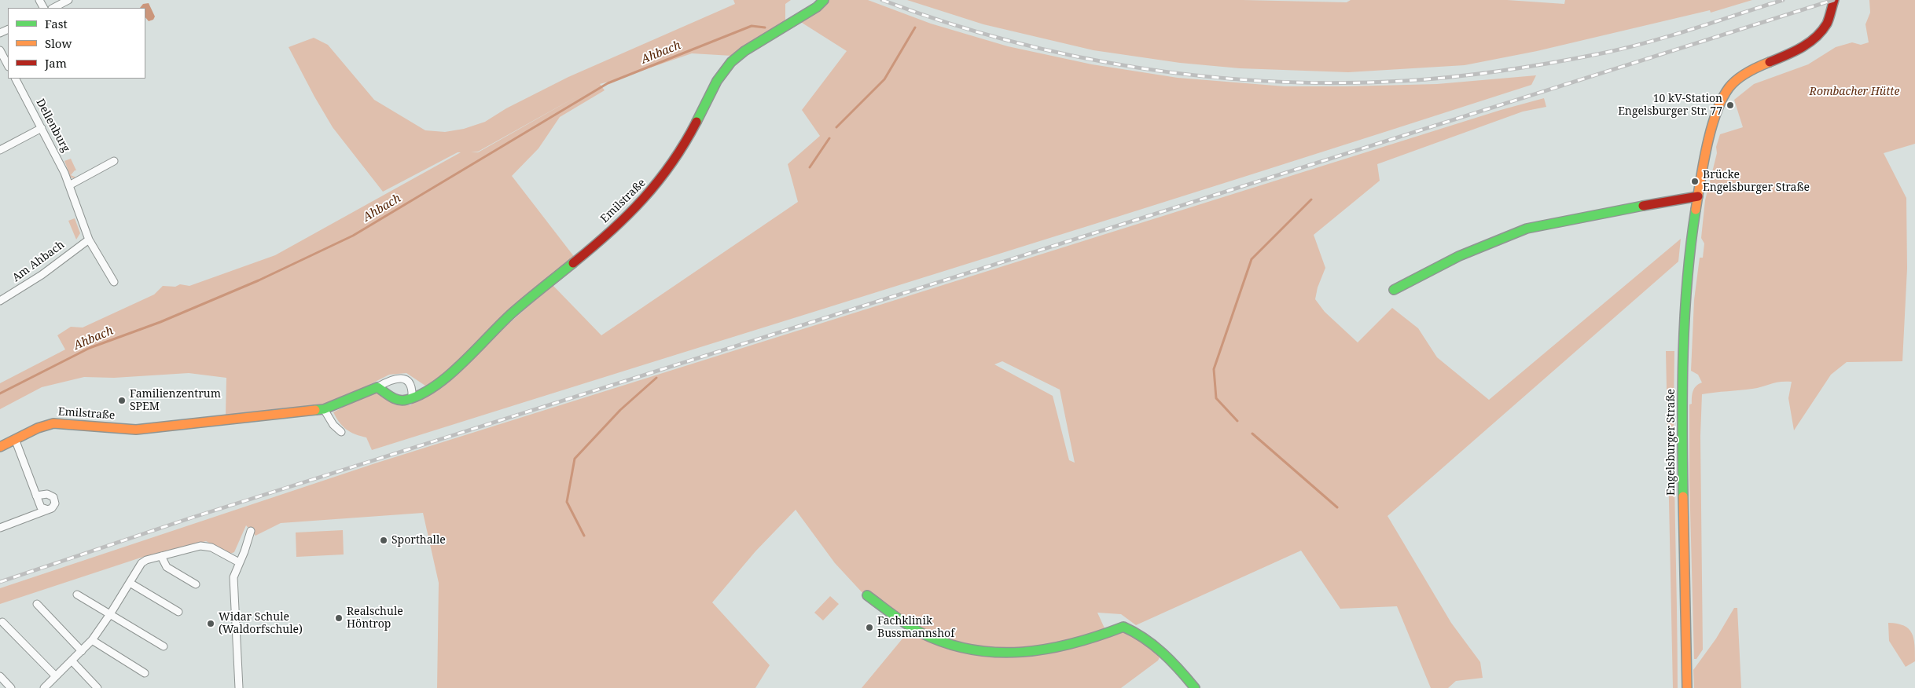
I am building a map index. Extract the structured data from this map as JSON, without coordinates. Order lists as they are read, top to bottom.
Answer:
{
  "streets": {
    "street": [
      "Dellenburg",
      "Emilstraße",
      "Am Ahbach",
      "Engelsburger Straße"
    ]
  },
  "crossings": [
    ["Dellenburg", "Am Ahbach"]
  ],
  "water": ["Ahbach"],
  "parks": ["Rombacher Hütte"],
  "places": [
    "10 kV-Station Engelsburger Str. 77",
    "Brücke Engelsburger Straße",
    "Familienzentrum SPEM",
    "Sporthalle",
    "Realschule Höntrop",
    "Widar Schule (Waldorfschule)",
    "Fachklinik Bussmannshof"
  ],
  "legend": ["Fast", "Slow", "Jam"]
}
